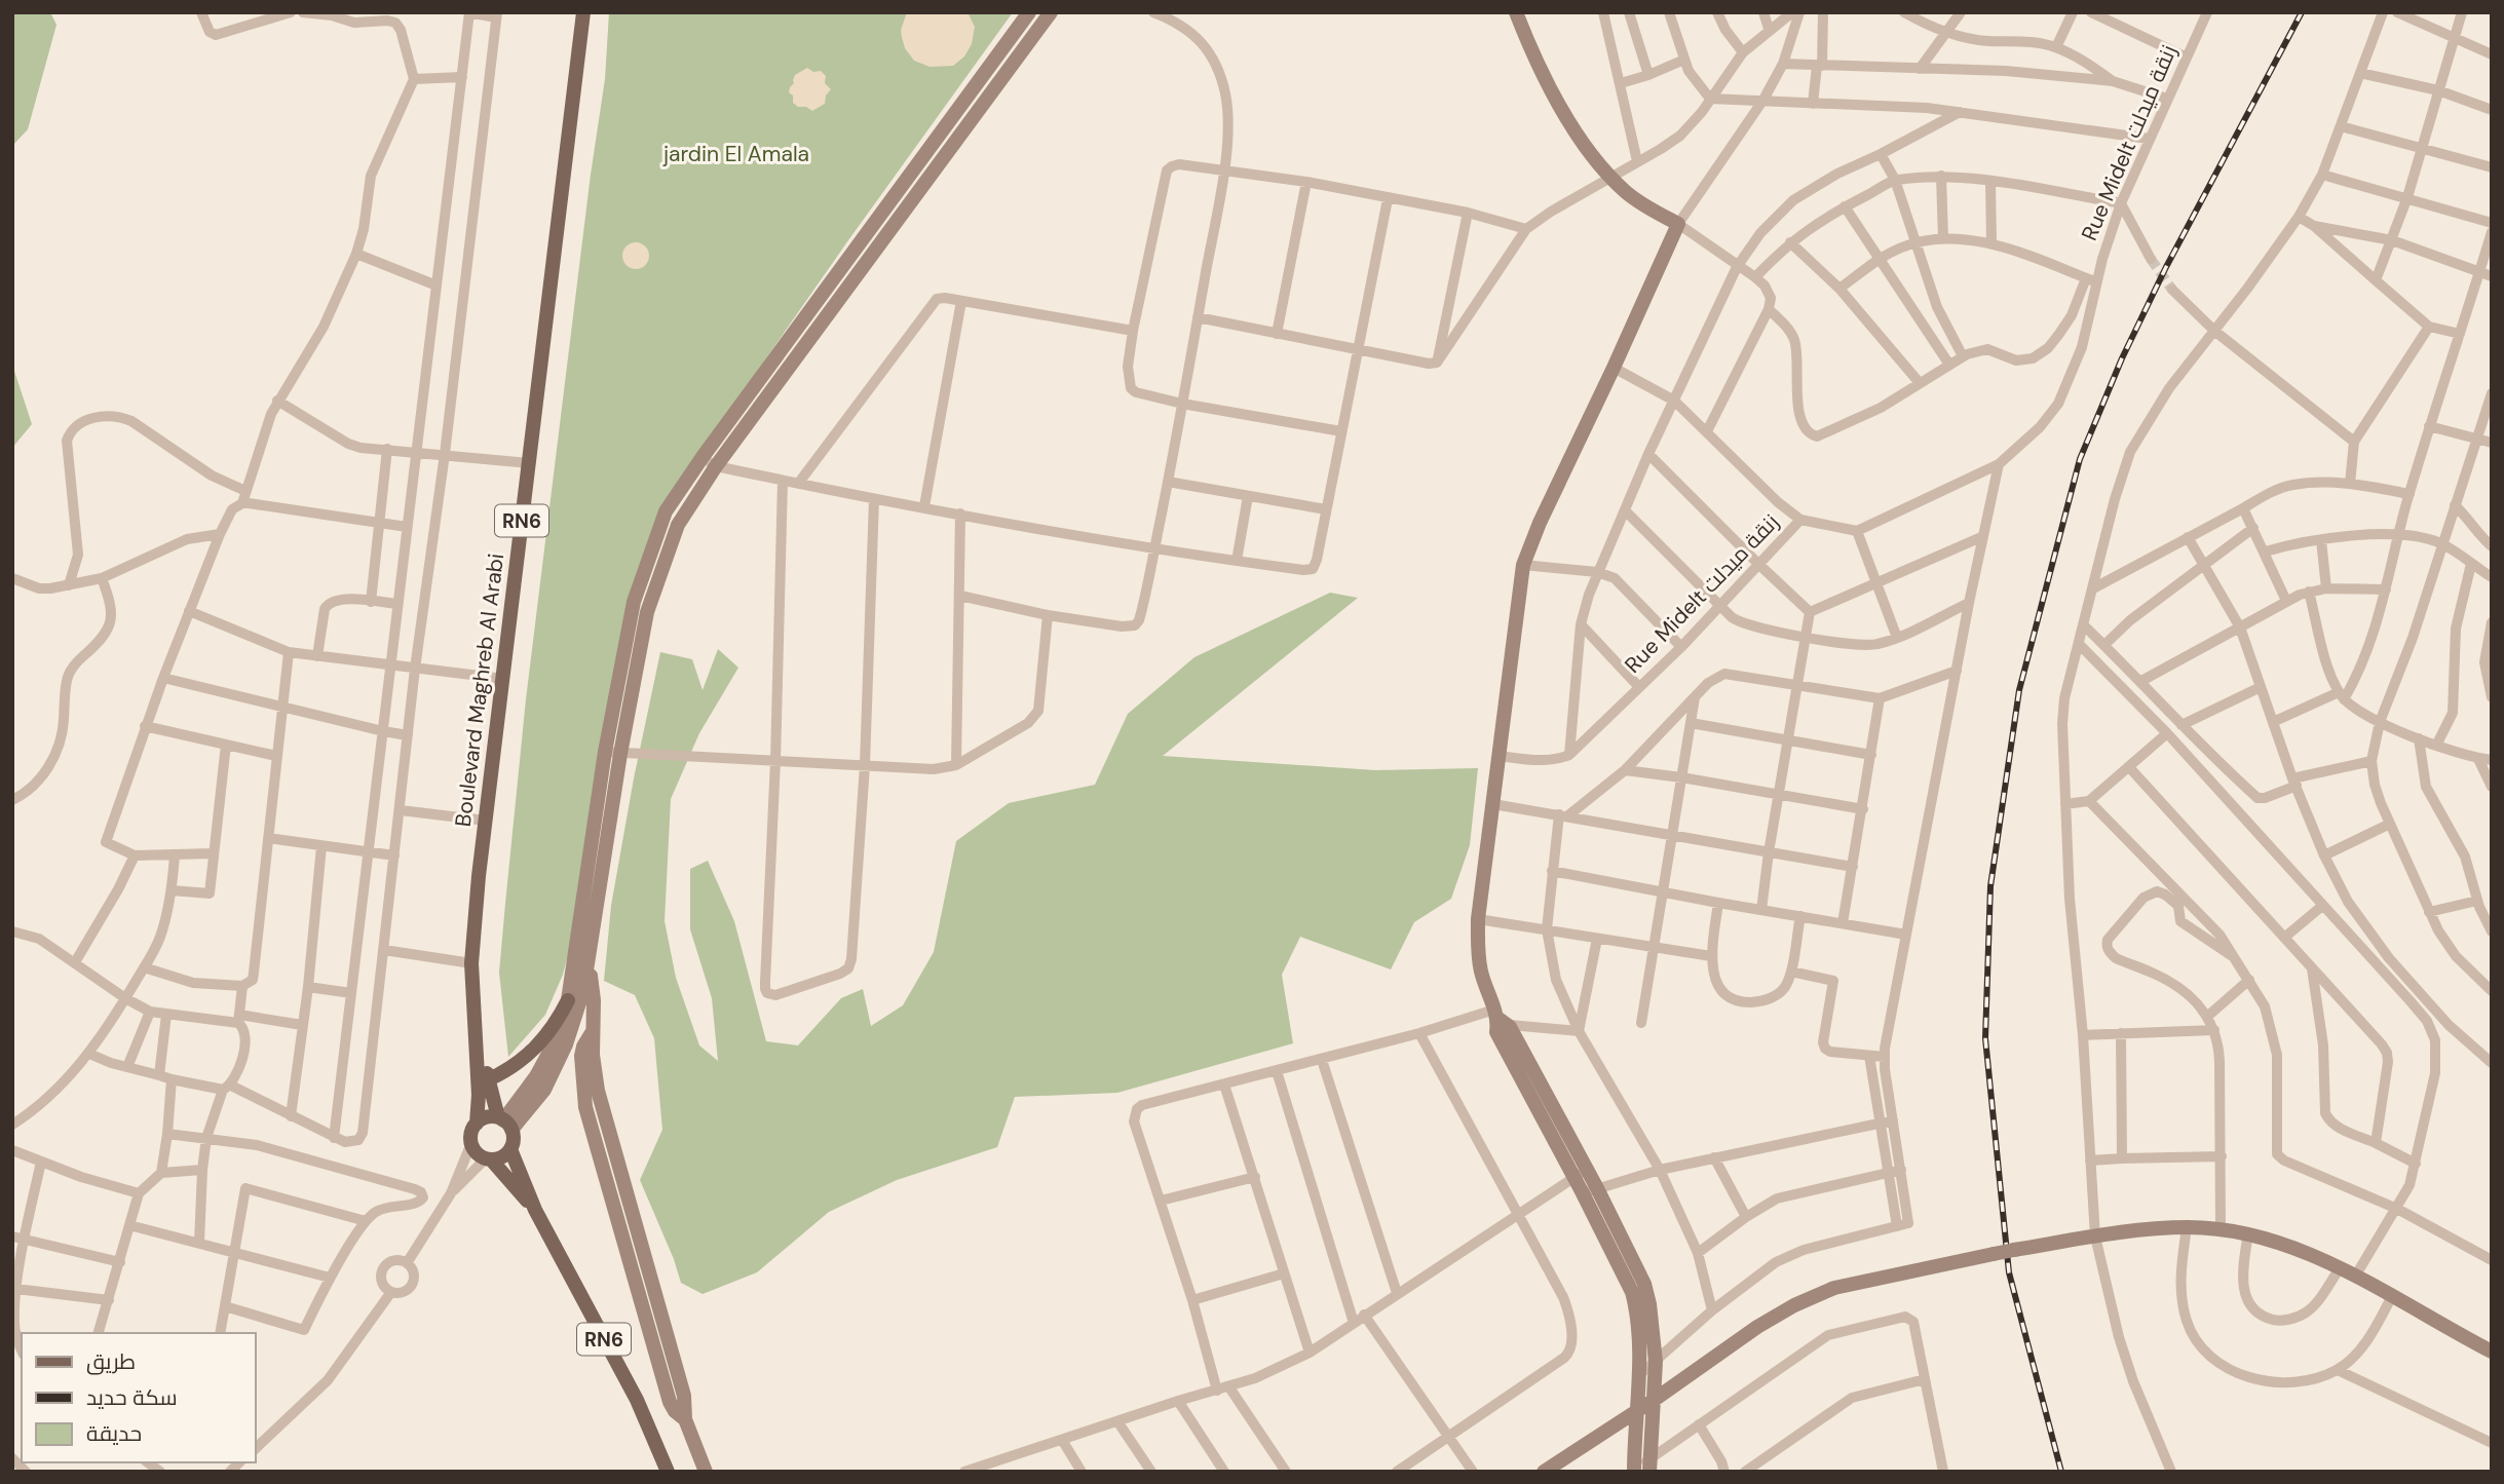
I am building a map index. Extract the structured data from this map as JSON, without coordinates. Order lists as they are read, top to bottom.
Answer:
{
  "streets": {
    "main road": ["RN6", "Boulevard Maghreb Al Arabi"],
    "street": ["Rue Midelt زنقة ميدلت"]
  },
  "crossings": [
    ["RN6", "Boulevard Maghreb Al Arabi"]
  ],
  "parks": ["jardin El Amala"],
  "legend": ["طريق", "سكة حديد", "حديقة"]
}
